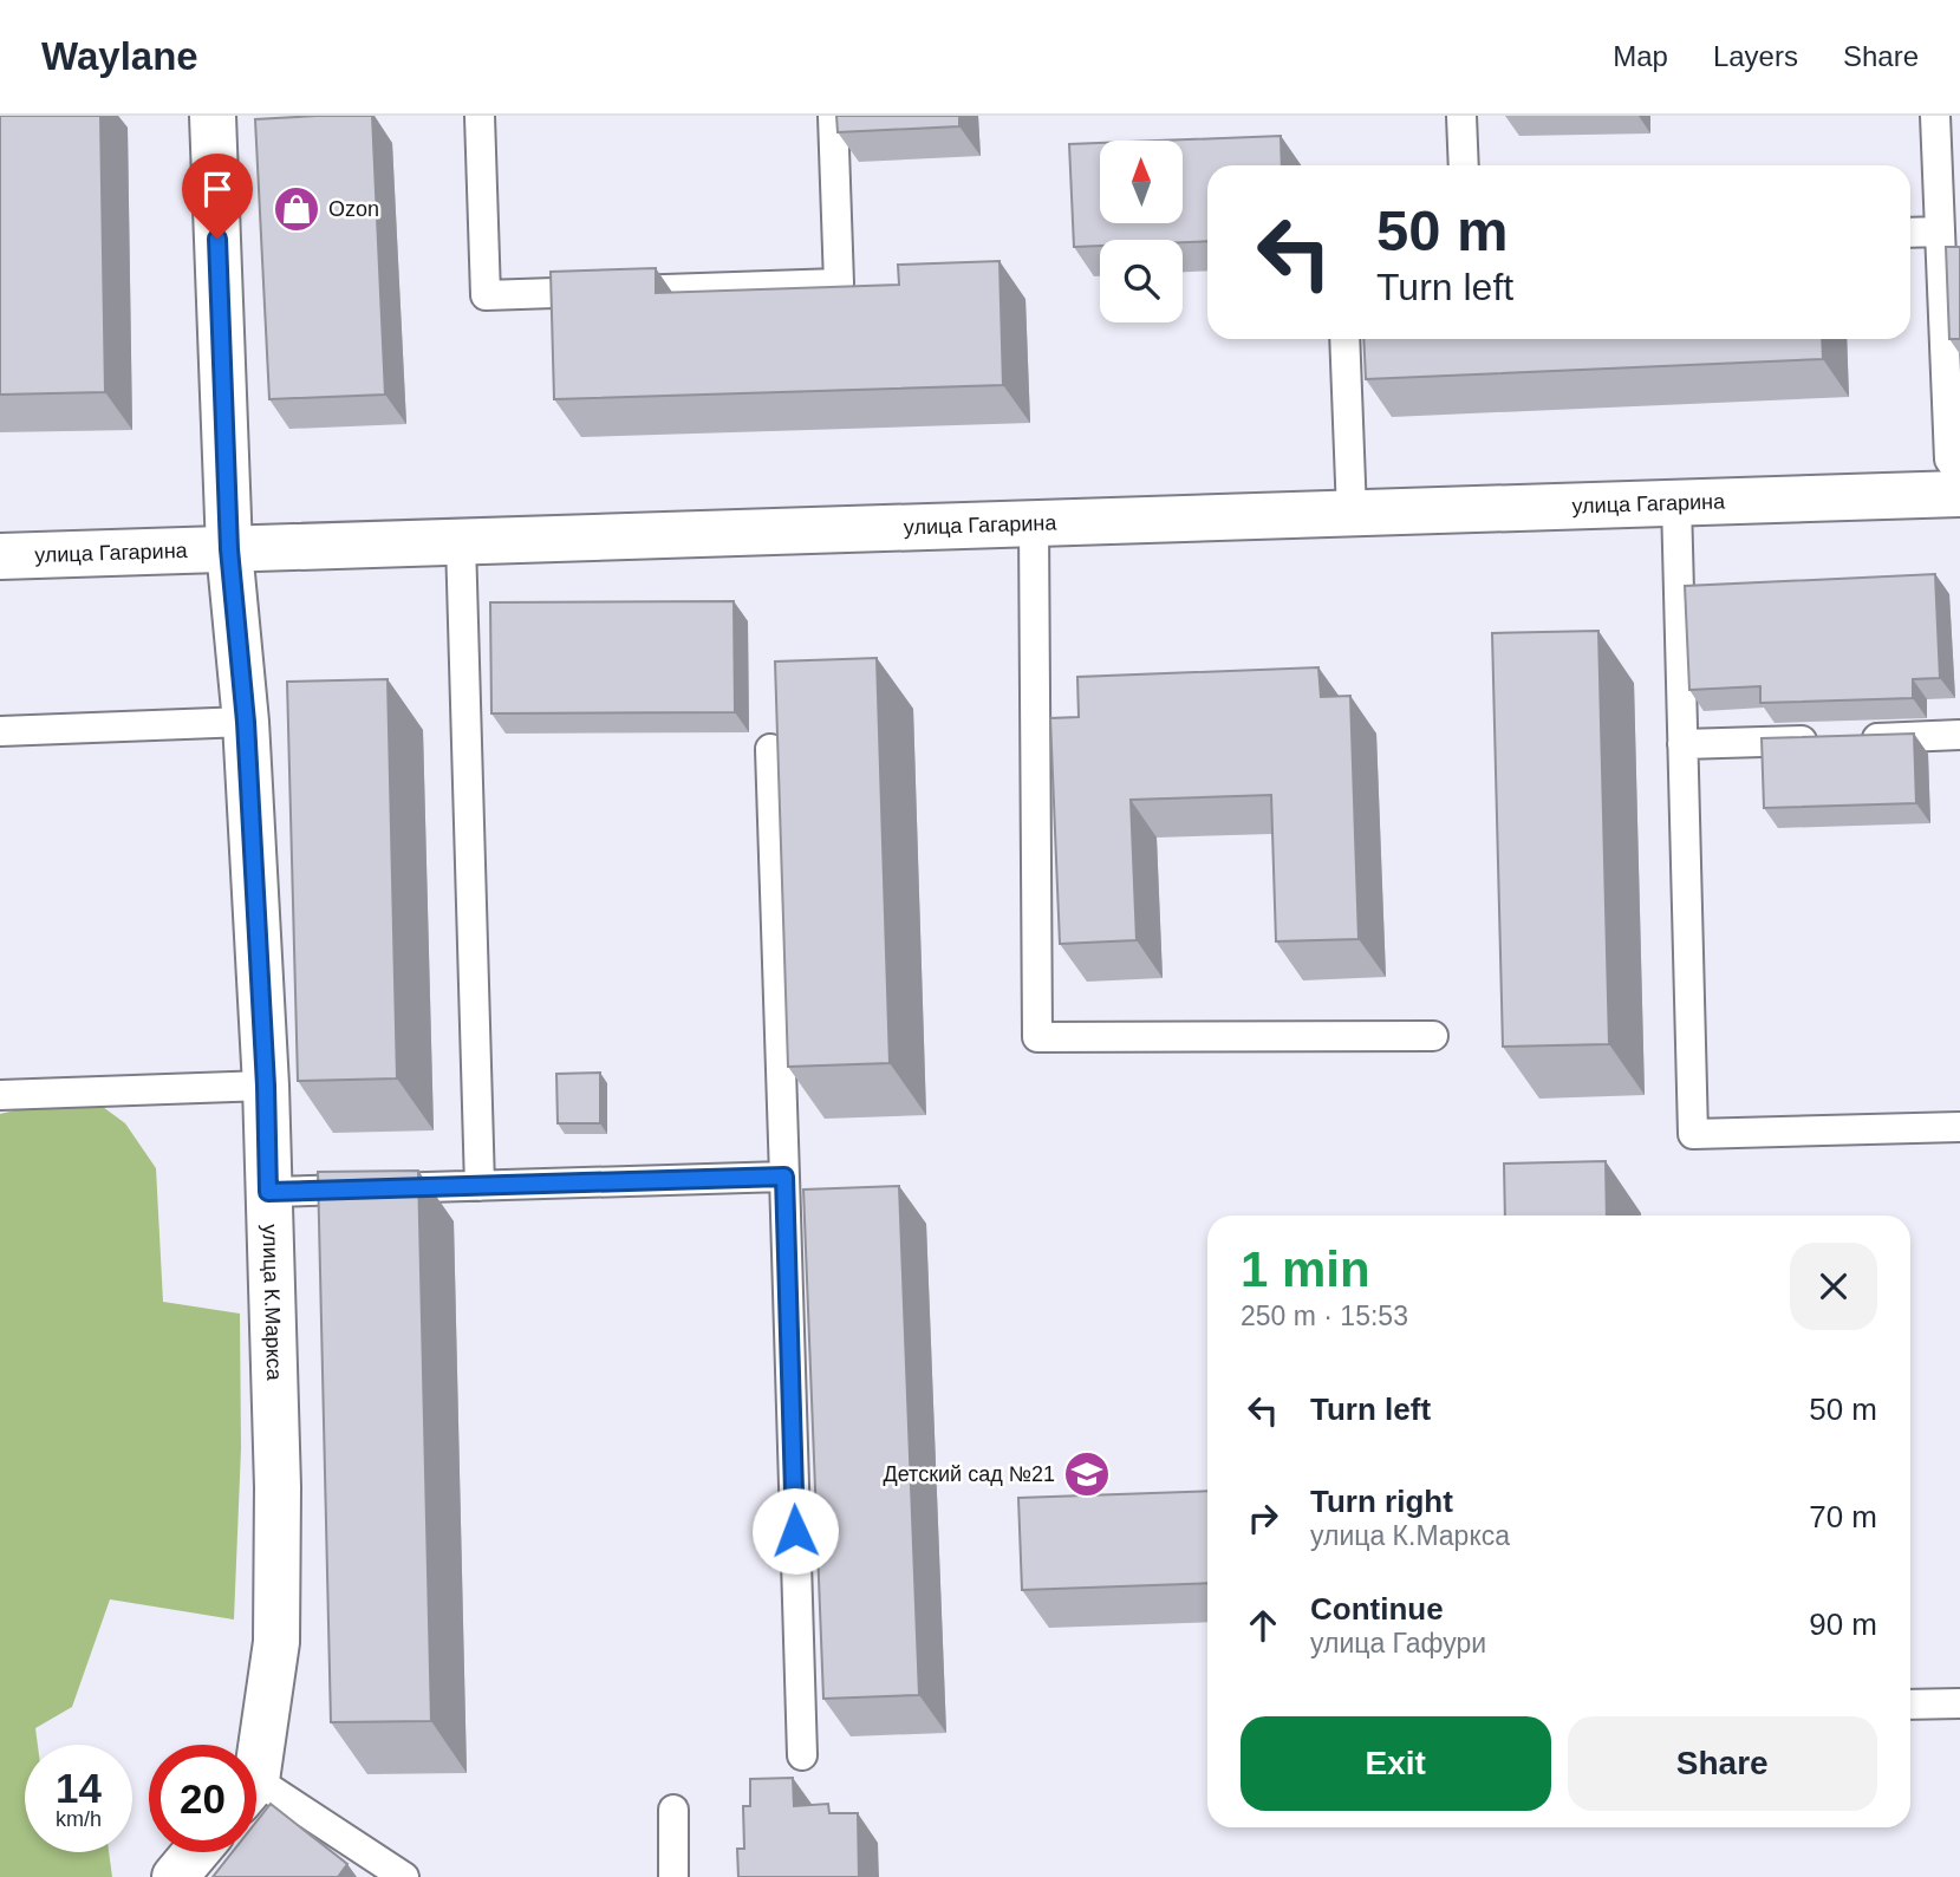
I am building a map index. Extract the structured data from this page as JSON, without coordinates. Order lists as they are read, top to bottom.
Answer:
{
  "streets": {
    "street": ["улица Гагарина", "улица К.Маркса"]
  },
  "crossings": [
    ["улица Гагарина", "улица К.Маркса"]
  ],
  "places": {
    "shop": ["Ozon"],
    "school or university": ["Детский cад №21"]
  },
  "north": "top",
  "page": {
    "header": "Waylane",
    "nav": ["Map", "Layers", "Share"],
    "turn": ["50 m", "Turn left"],
    "heading": ["1 min", "250 m · 15:53"],
    "list": [
      {
        "name": "Turn left",
        "value": "50 m"
      },
      {
        "name": "Turn right",
        "note": "улица К.Маркса",
        "value": "70 m"
      },
      {
        "name": "Continue",
        "note": "улица Гафури",
        "value": "90 m"
      }
    ],
    "buttons": ["Exit", "Share"],
    "speed": "14 km/h",
    "limit": "20"
  }
}
